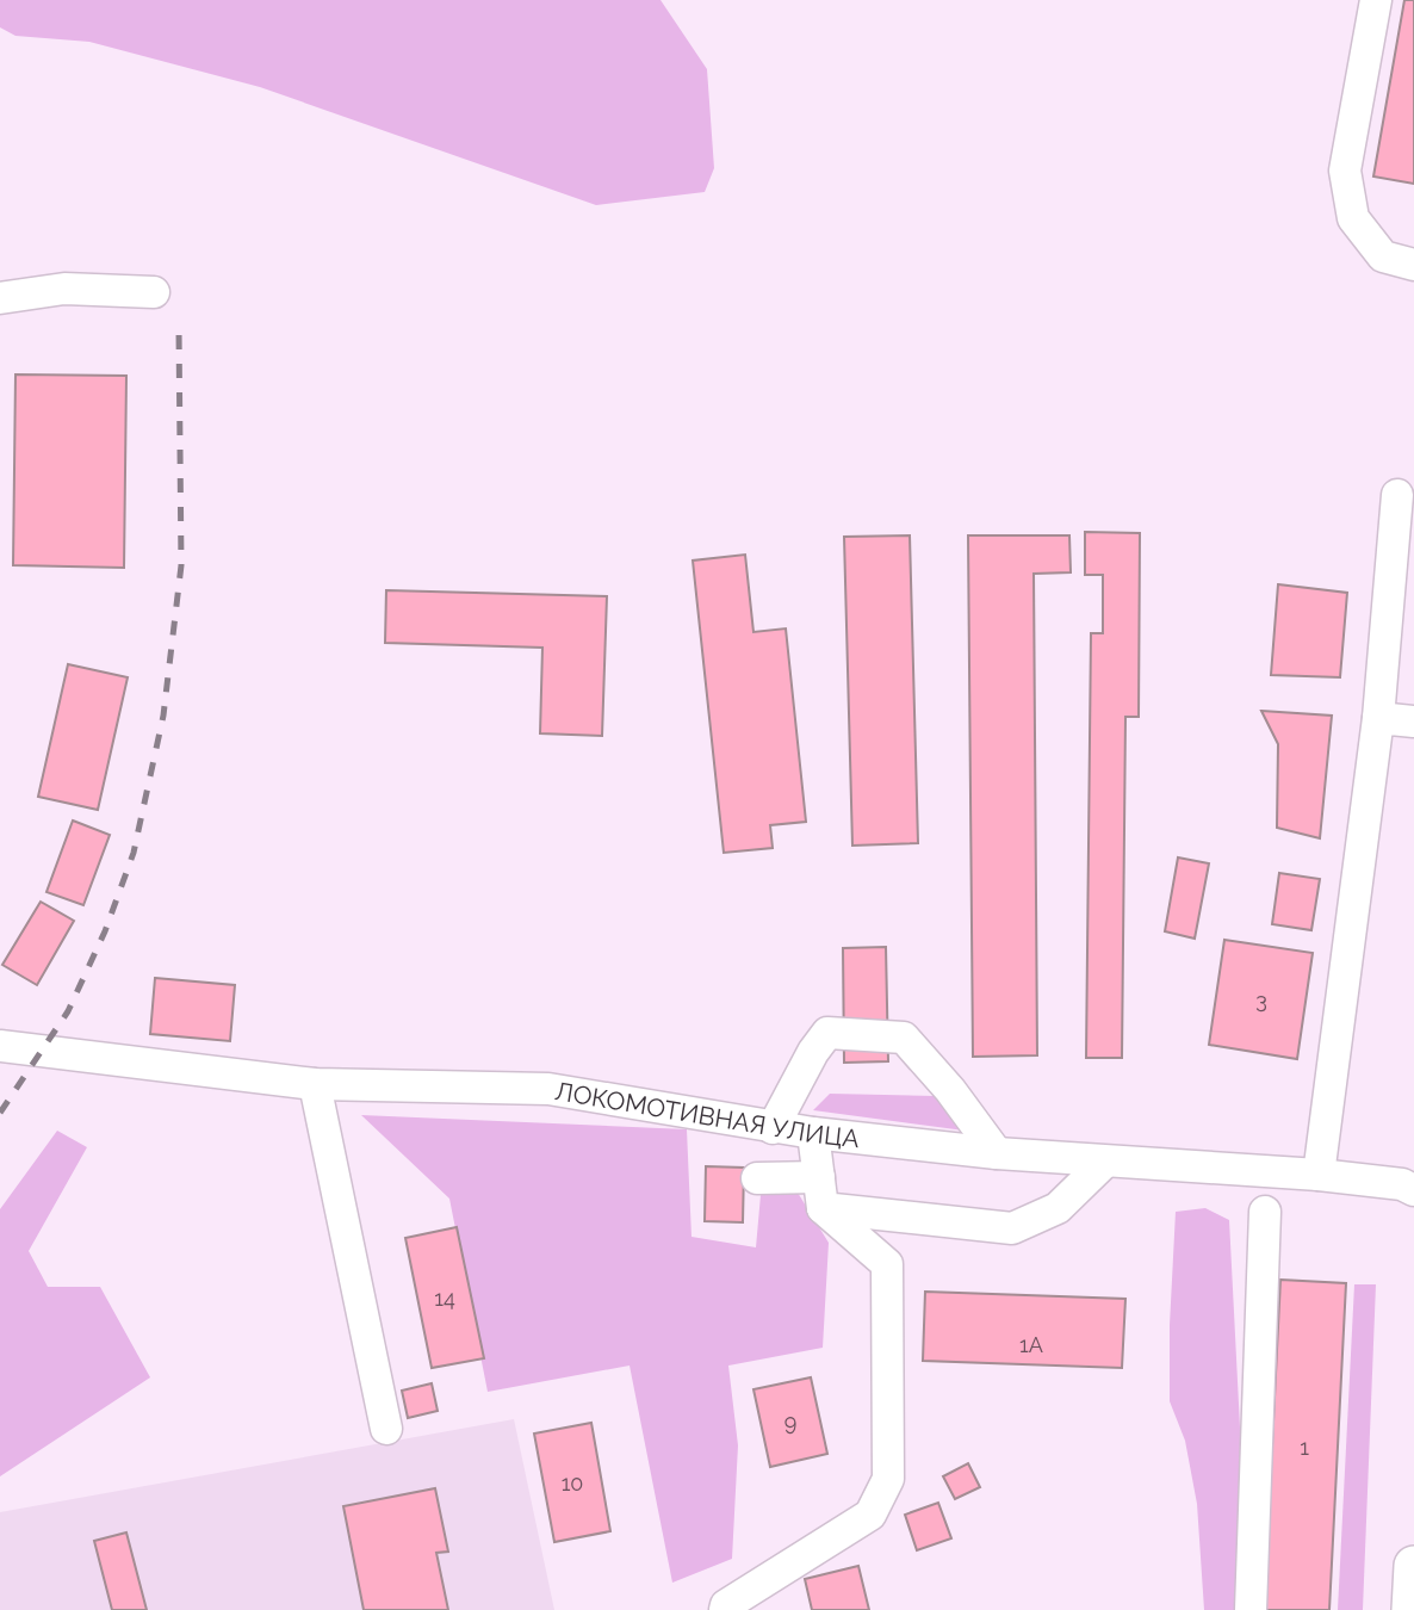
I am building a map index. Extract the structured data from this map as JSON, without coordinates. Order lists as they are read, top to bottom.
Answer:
{
  "streets": {
    "street": ["ЛОКОМОТИВНАЯ УЛИЦА"]
  },
  "house_numbers": [
    "3",
    "14",
    "1А",
    "9",
    "1",
    "10"
  ]
}
